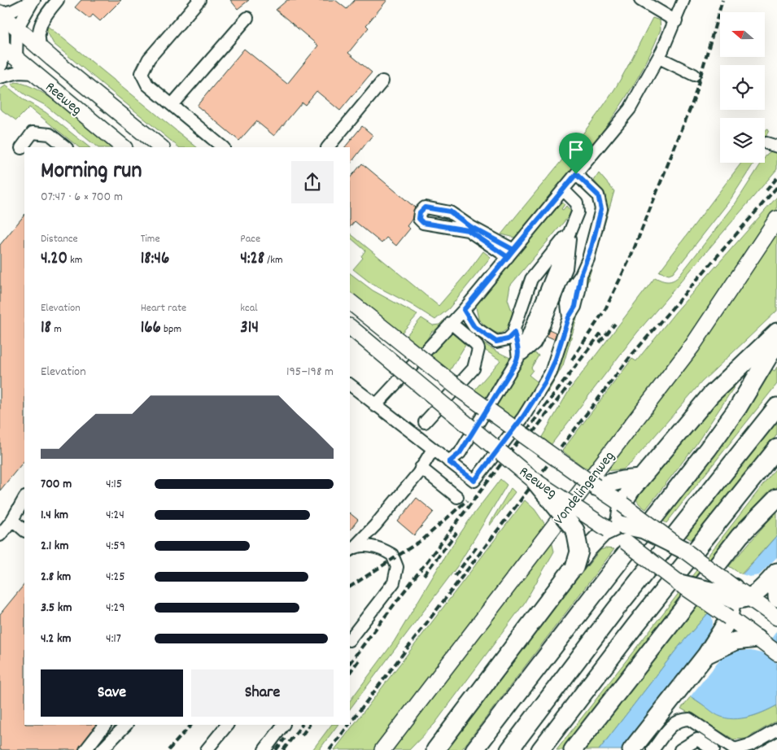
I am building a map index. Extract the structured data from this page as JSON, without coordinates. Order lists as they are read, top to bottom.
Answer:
{
  "streets": {
    "main road": ["Reeweg", "Vondelingenweg"]
  },
  "north": "left",
  "page": {
    "heading": ["Morning run", "07:47 · 6 × 700 m"],
    "stats": [
      ["Distance", "4.20 km"],
      ["Time", "18:46"],
      ["Pace", "4:28 /km"],
      ["Elevation", "18 m"],
      ["Heart rate", "166 bpm"],
      ["kcal", "314"]
    ],
    "chart": ["Elevation", "195–198 m"],
    "list": [
      {
        "name": "700 m",
        "note": "4:15"
      },
      {
        "name": "1.4 km",
        "note": "4:24"
      },
      {
        "name": "2.1 km",
        "note": "4:59"
      },
      {
        "name": "2.8 km",
        "note": "4:25"
      },
      {
        "name": "3.5 km",
        "note": "4:29"
      },
      {
        "name": "4.2 km",
        "note": "4:17"
      }
    ],
    "buttons": ["Save", "Share"]
  }
}
